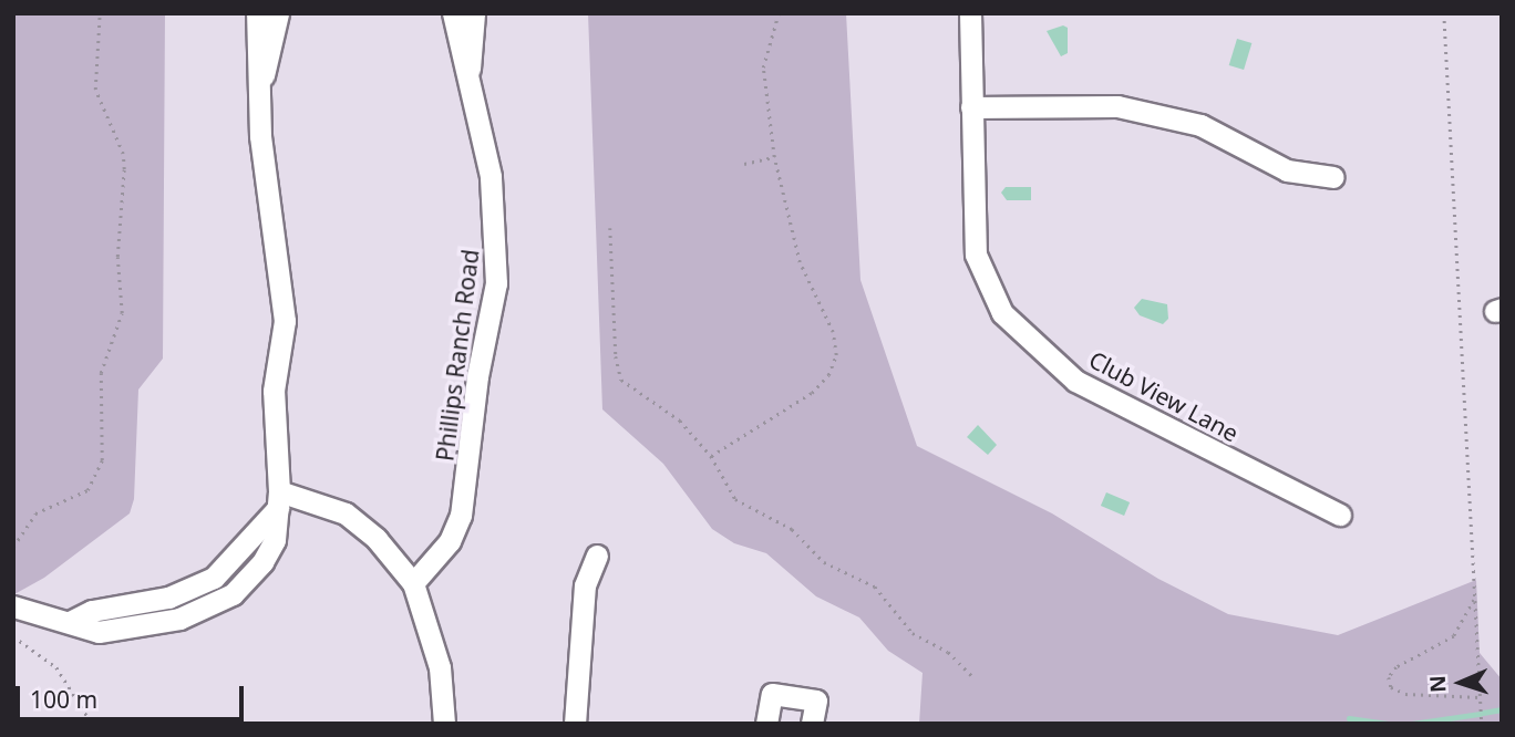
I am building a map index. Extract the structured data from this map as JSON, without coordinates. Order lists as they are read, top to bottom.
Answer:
{
  "streets": {
    "street": ["Phillips Ranch Road", "Club View Lane"]
  },
  "scale_bar": "100 m",
  "north": "left"
}
